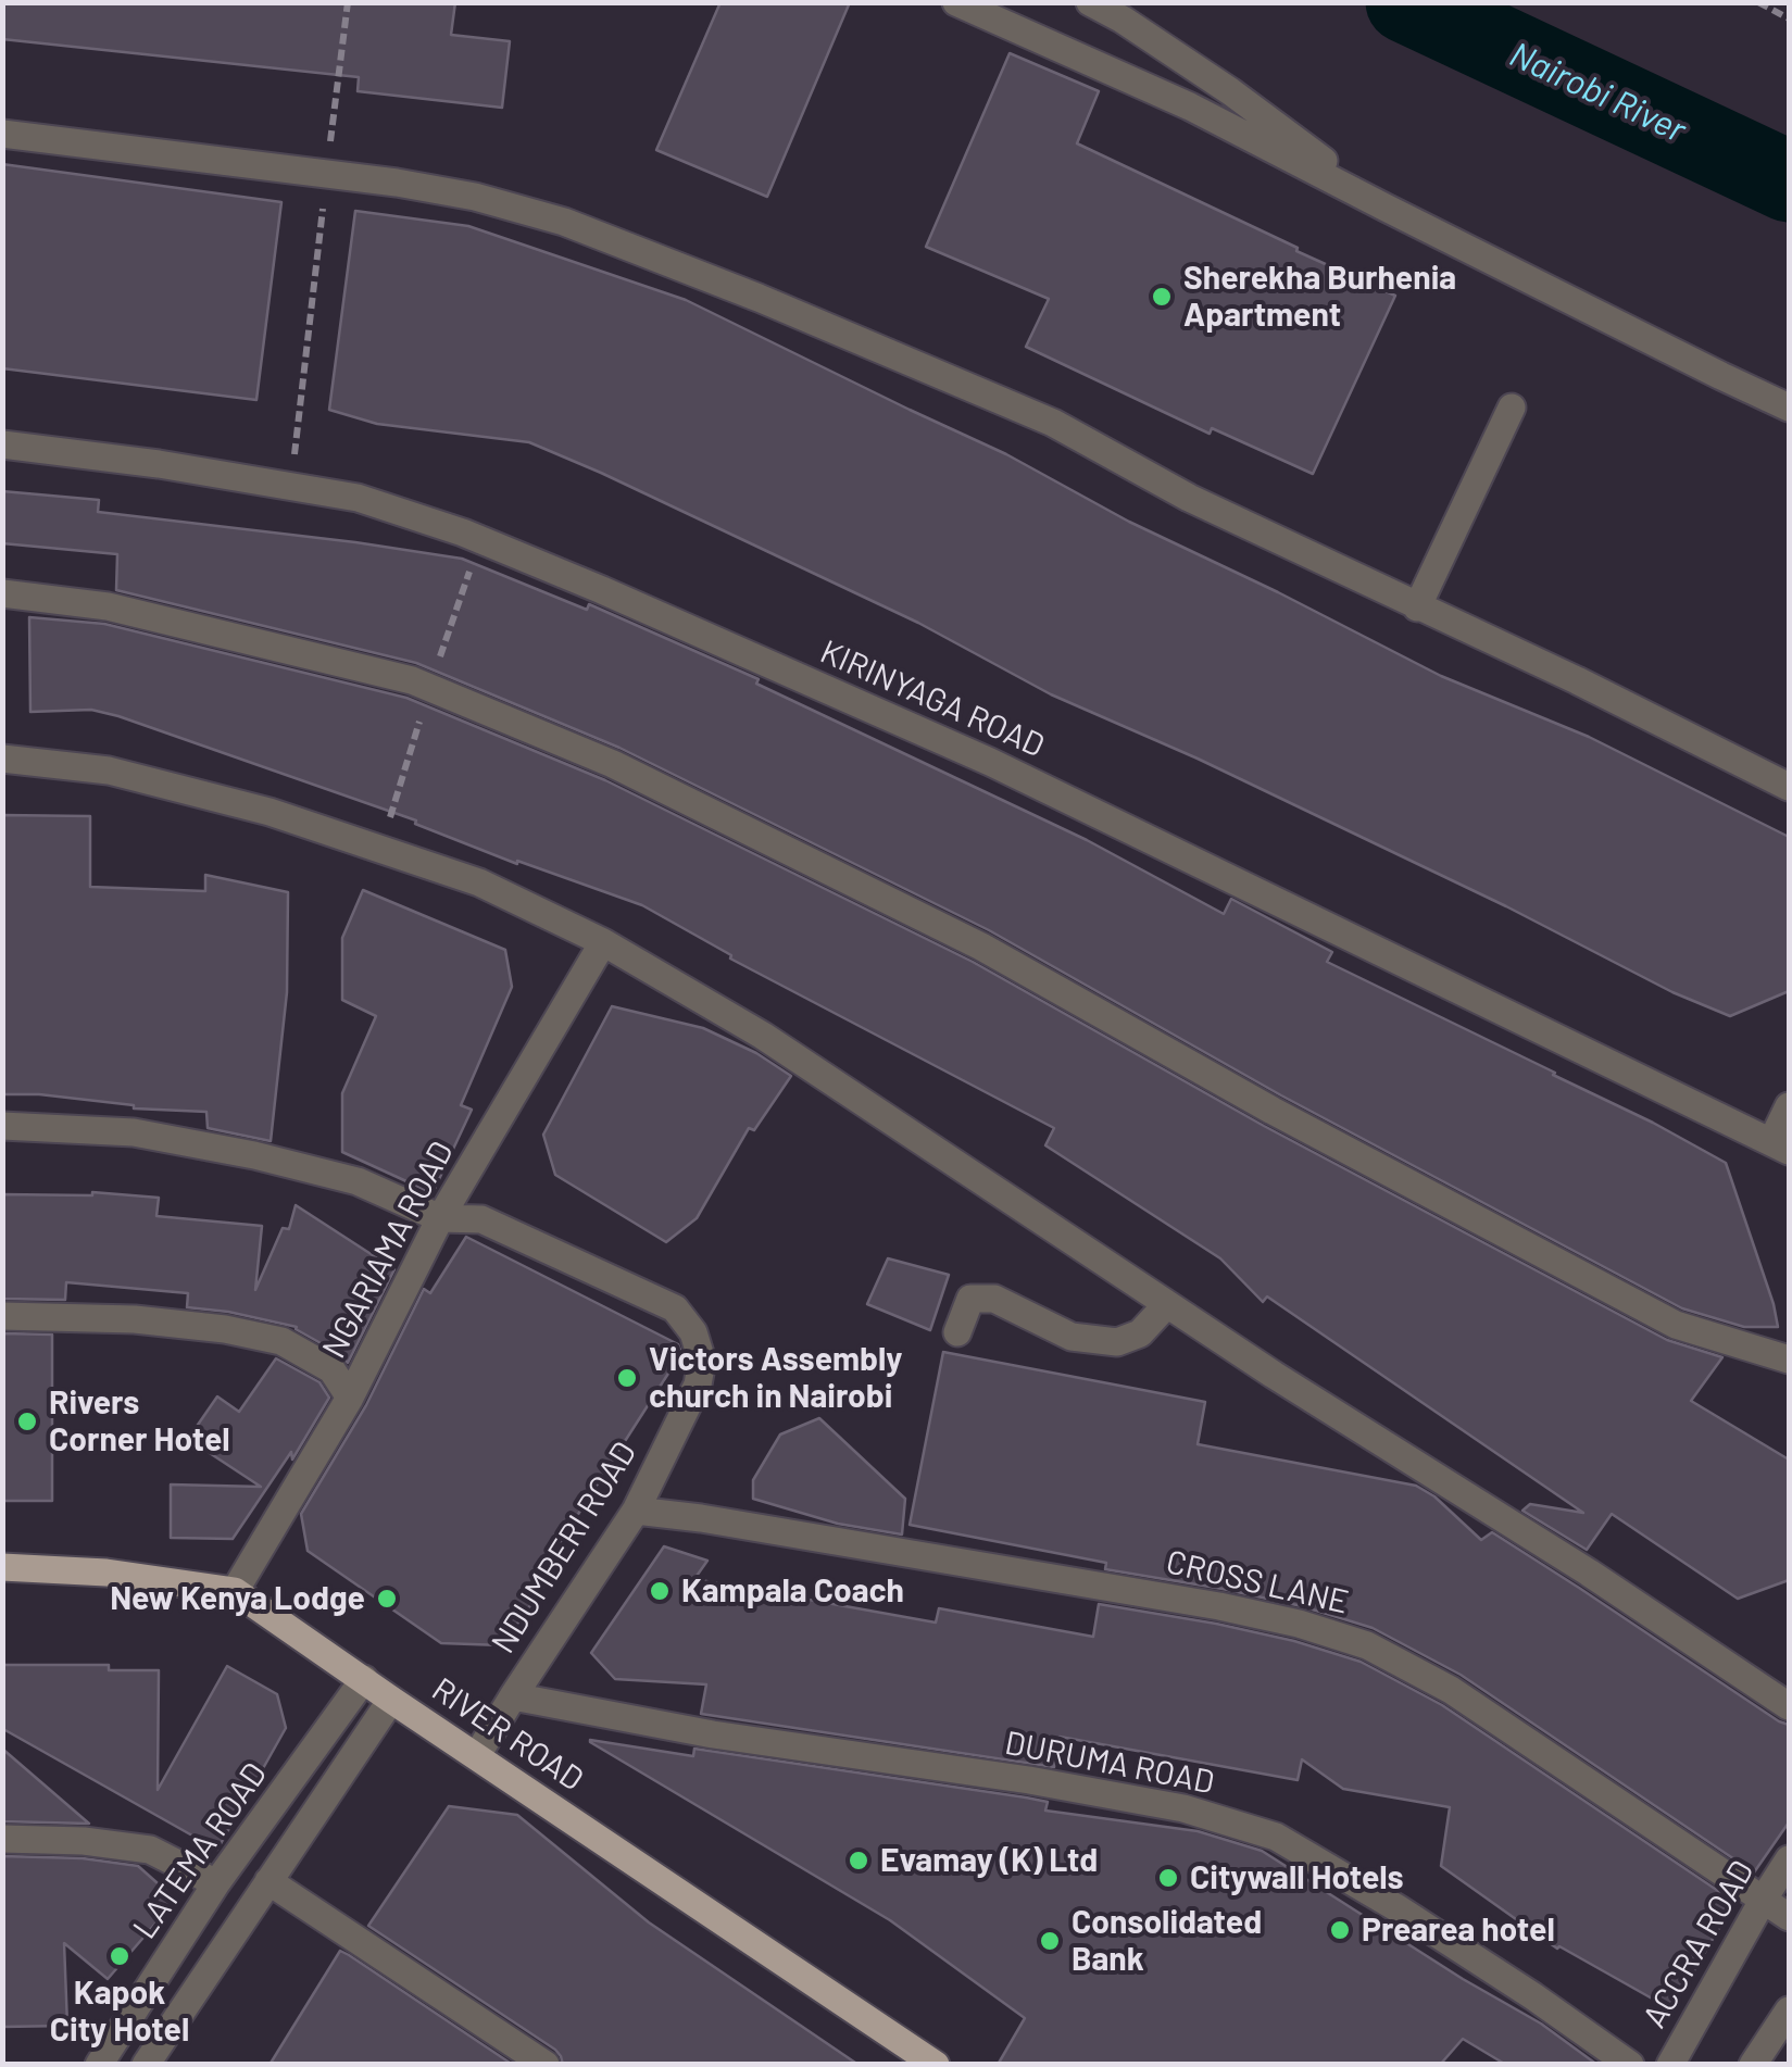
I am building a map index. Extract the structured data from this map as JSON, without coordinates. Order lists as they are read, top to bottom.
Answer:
{
  "streets": {
    "main road": ["RIVER ROAD"],
    "street": [
      "KIRINYAGA ROAD",
      "NGARIAMA ROAD",
      "NDUMBERI ROAD",
      "CROSS LANE",
      "DURUMA ROAD",
      "LATEMA ROAD",
      "ACCRA ROAD"
    ]
  },
  "crossings": [
    ["NGARIAMA ROAD", "NDUMBERI ROAD"],
    ["NGARIAMA ROAD", "RIVER ROAD"],
    ["NDUMBERI ROAD", "CROSS LANE"],
    ["NDUMBERI ROAD", "RIVER ROAD"],
    ["NDUMBERI ROAD", "DURUMA ROAD"],
    ["CROSS LANE", "ACCRA ROAD"],
    ["RIVER ROAD", "LATEMA ROAD"]
  ],
  "water": ["Nairobi River"],
  "places": [
    "Sherekha Burhenia Apartment",
    "Victors Assembly church in Nairobi",
    "Rivers Corner Hotel",
    "Kampala Coach",
    "New Kenya Lodge",
    "Evamay (K) Ltd",
    "Citywall Hotels",
    "Prearea hotel",
    "Consolidated Bank",
    "Kapok City Hotel"
  ]
}
